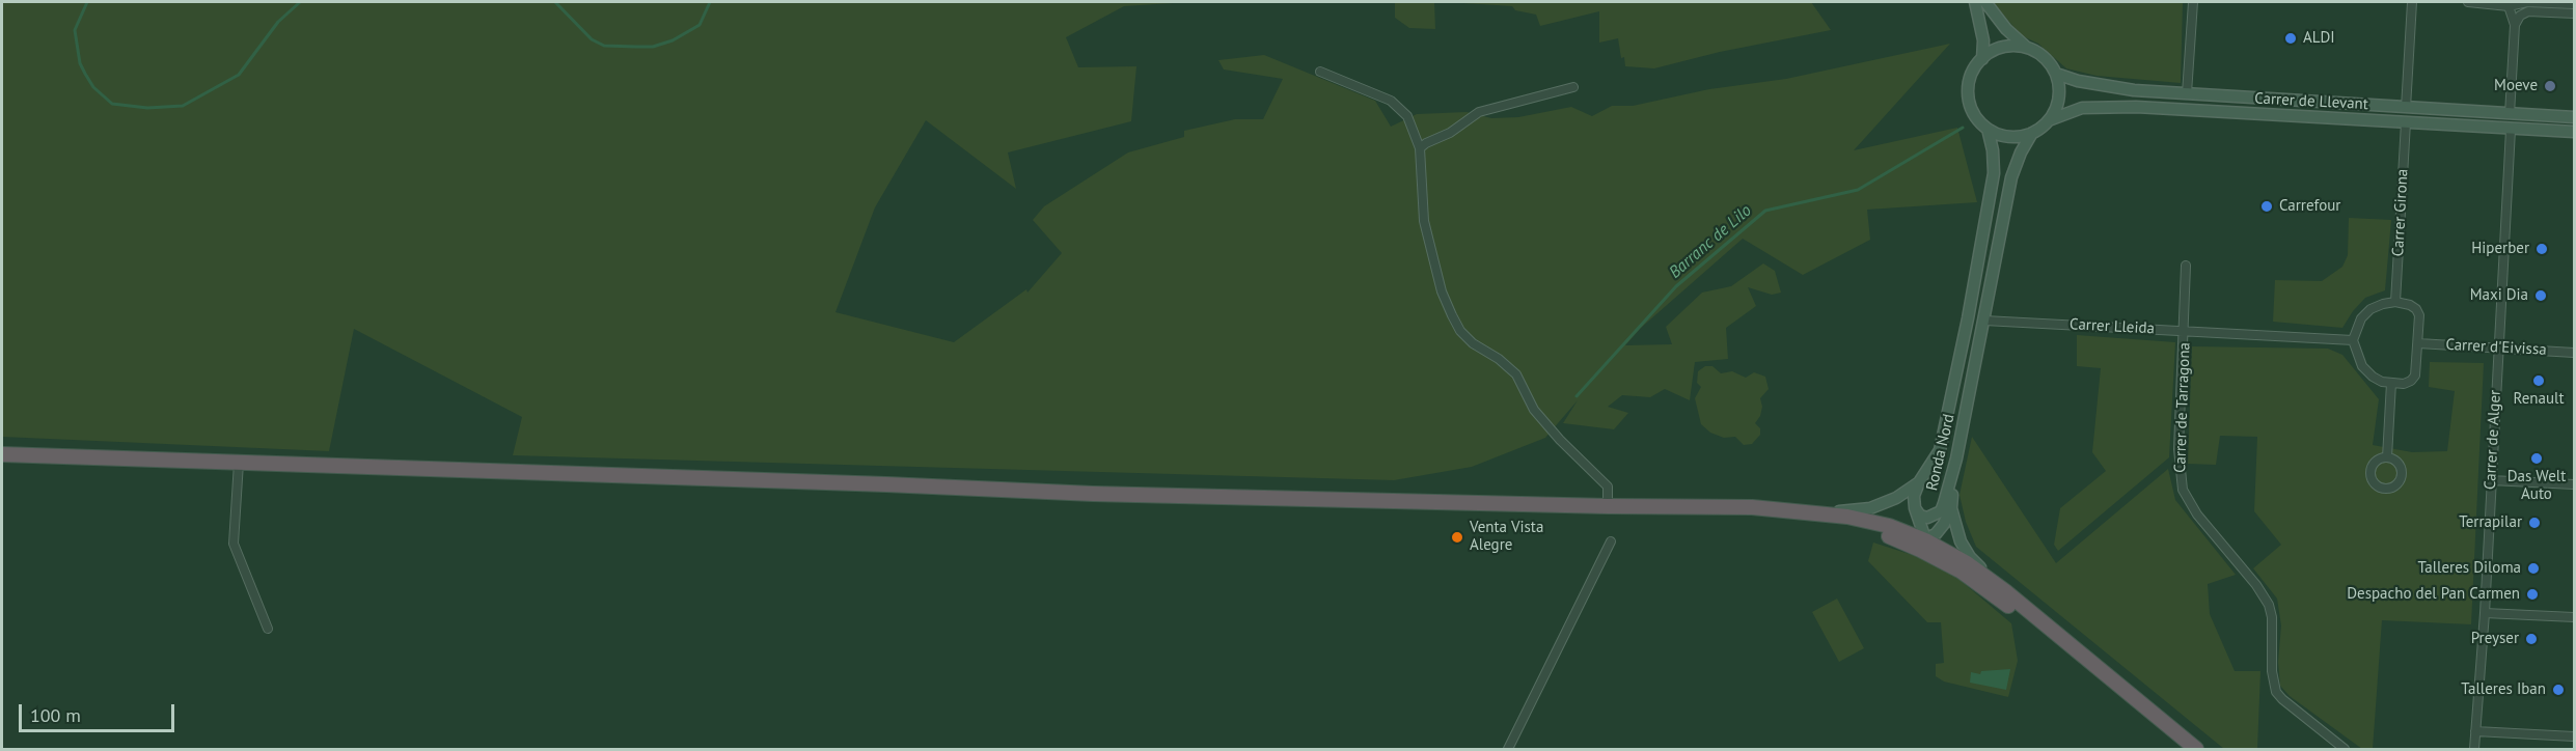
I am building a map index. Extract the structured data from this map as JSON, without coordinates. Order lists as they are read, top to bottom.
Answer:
{
  "streets": {
    "main road": ["Carrer de Llevant", "Ronda Nord"],
    "street": [
      "Carrer Girona",
      "Carrer Lleida",
      "Carrer d'Eivissa",
      "Carrer de Tarragona",
      "Carrer de Alger"
    ]
  },
  "crossings": [
    ["Carrer de Llevant", "Carrer Girona"],
    ["Carrer de Llevant", "Carrer de Alger"],
    ["Carrer de Llevant", "Ronda Nord"],
    ["Carrer Girona", "Carrer Lleida"],
    ["Carrer Girona", "Carrer d'Eivissa"],
    ["Carrer Lleida", "Carrer d'Eivissa"],
    ["Carrer Lleida", "Carrer de Tarragona"],
    ["Carrer Lleida", "Ronda Nord"],
    ["Carrer d'Eivissa", "Carrer de Alger"]
  ],
  "water": ["Barranc de Lilo"],
  "places": [
    "ALDI",
    "Moeve",
    "Carrefour",
    "Hiperber",
    "Maxi Dia",
    "Renault",
    "Das Welt Auto",
    "Terrapilar",
    "Venta Vista Alegre",
    "Talleres Diloma",
    "Despacho del Pan Carmen",
    "Preyser",
    "Talleres Iban"
  ],
  "scale_bar": "100 m"
}
